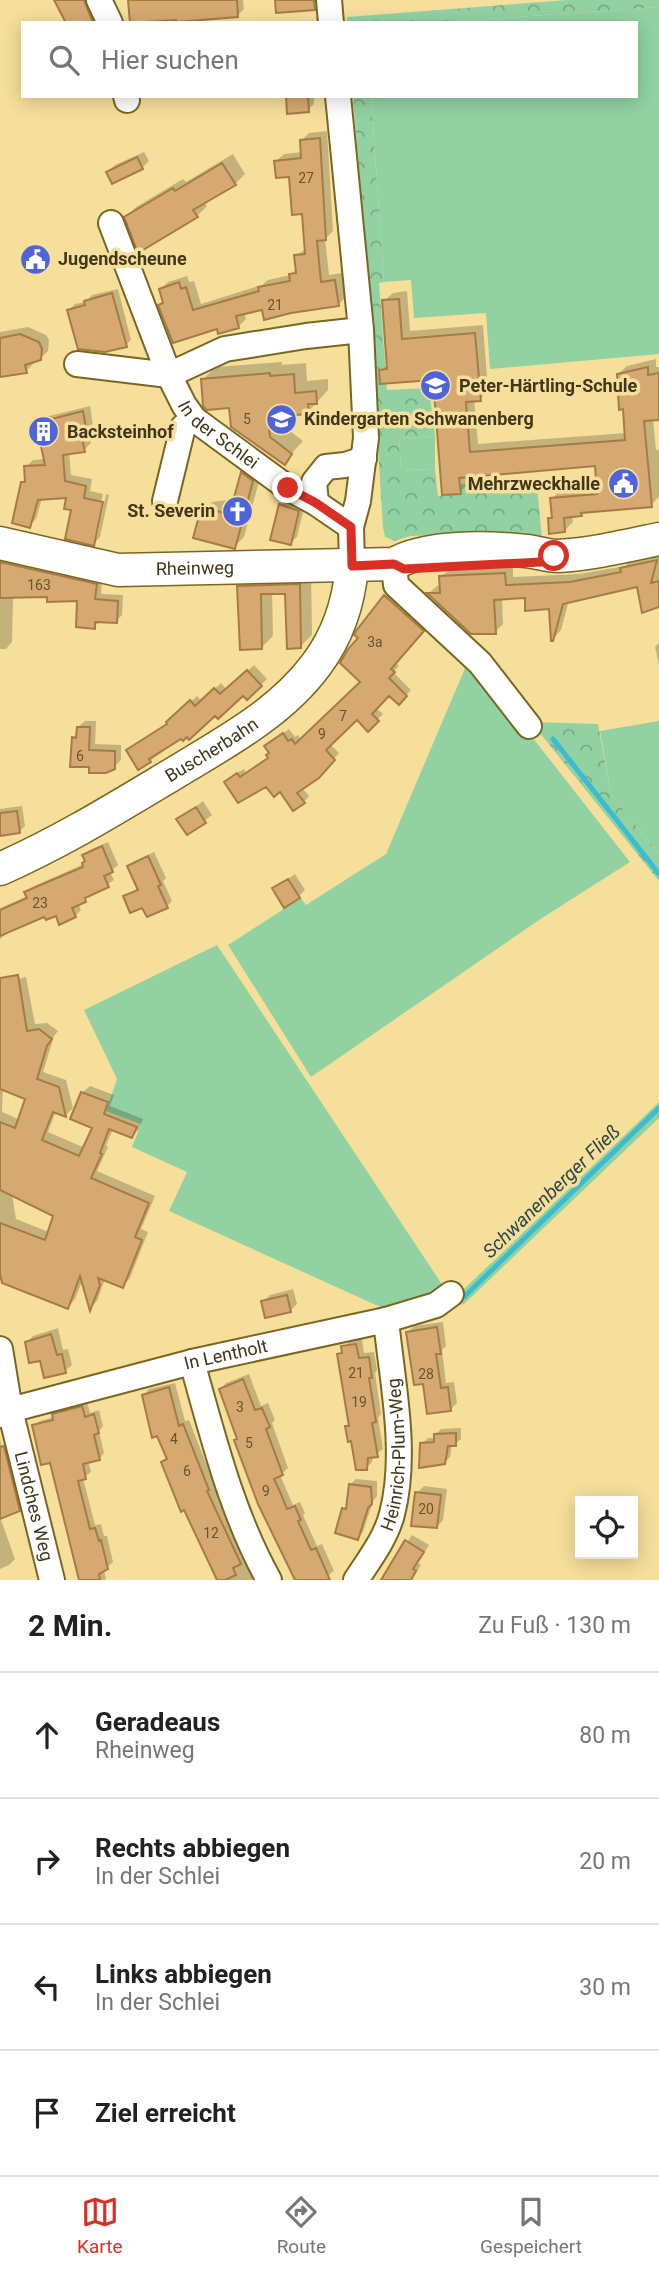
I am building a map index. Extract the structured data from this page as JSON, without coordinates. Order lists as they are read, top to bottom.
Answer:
{
  "streets": {
    "main road": ["Rheinweg", "Buscherbahn"],
    "street": [
      "In der Schlei",
      "In Lentholt",
      "Heinrich-Plum-Weg",
      "Lindches Weg"
    ]
  },
  "crossings": [
    ["Rheinweg", "Buscherbahn"],
    ["In Lentholt", "Heinrich-Plum-Weg"],
    ["In Lentholt", "Lindches Weg"]
  ],
  "water": ["Schwanenberger Fließ"],
  "places": {
    "public building": ["Jugendscheune", "Mehrzweckhalle"],
    "school or university": ["Peter-Härtling-Schule", "Kindergarten Schwanenberg"],
    "building": ["Backsteinhof"],
    "church": ["St. Severin"]
  },
  "house_numbers": [
    "27",
    "21",
    "5",
    "163",
    "3a",
    "7",
    "9",
    "6",
    "23",
    "21",
    "28",
    "19",
    "3",
    "4",
    "5",
    "6",
    "9",
    "20",
    "12"
  ],
  "page": {
    "search": "Hier suchen",
    "heading": ["2 Min.", "Zu Fuß · 130 m"],
    "list": [
      ["Geradeaus", "Rheinweg", "80 m"],
      ["Rechts abbiegen", "In der Schlei", "20 m"],
      ["Links abbiegen", "In der Schlei", "30 m"],
      "Ziel erreicht"
    ],
    "nav": ["Karte", "Route", "Gespeichert"]
  }
}
